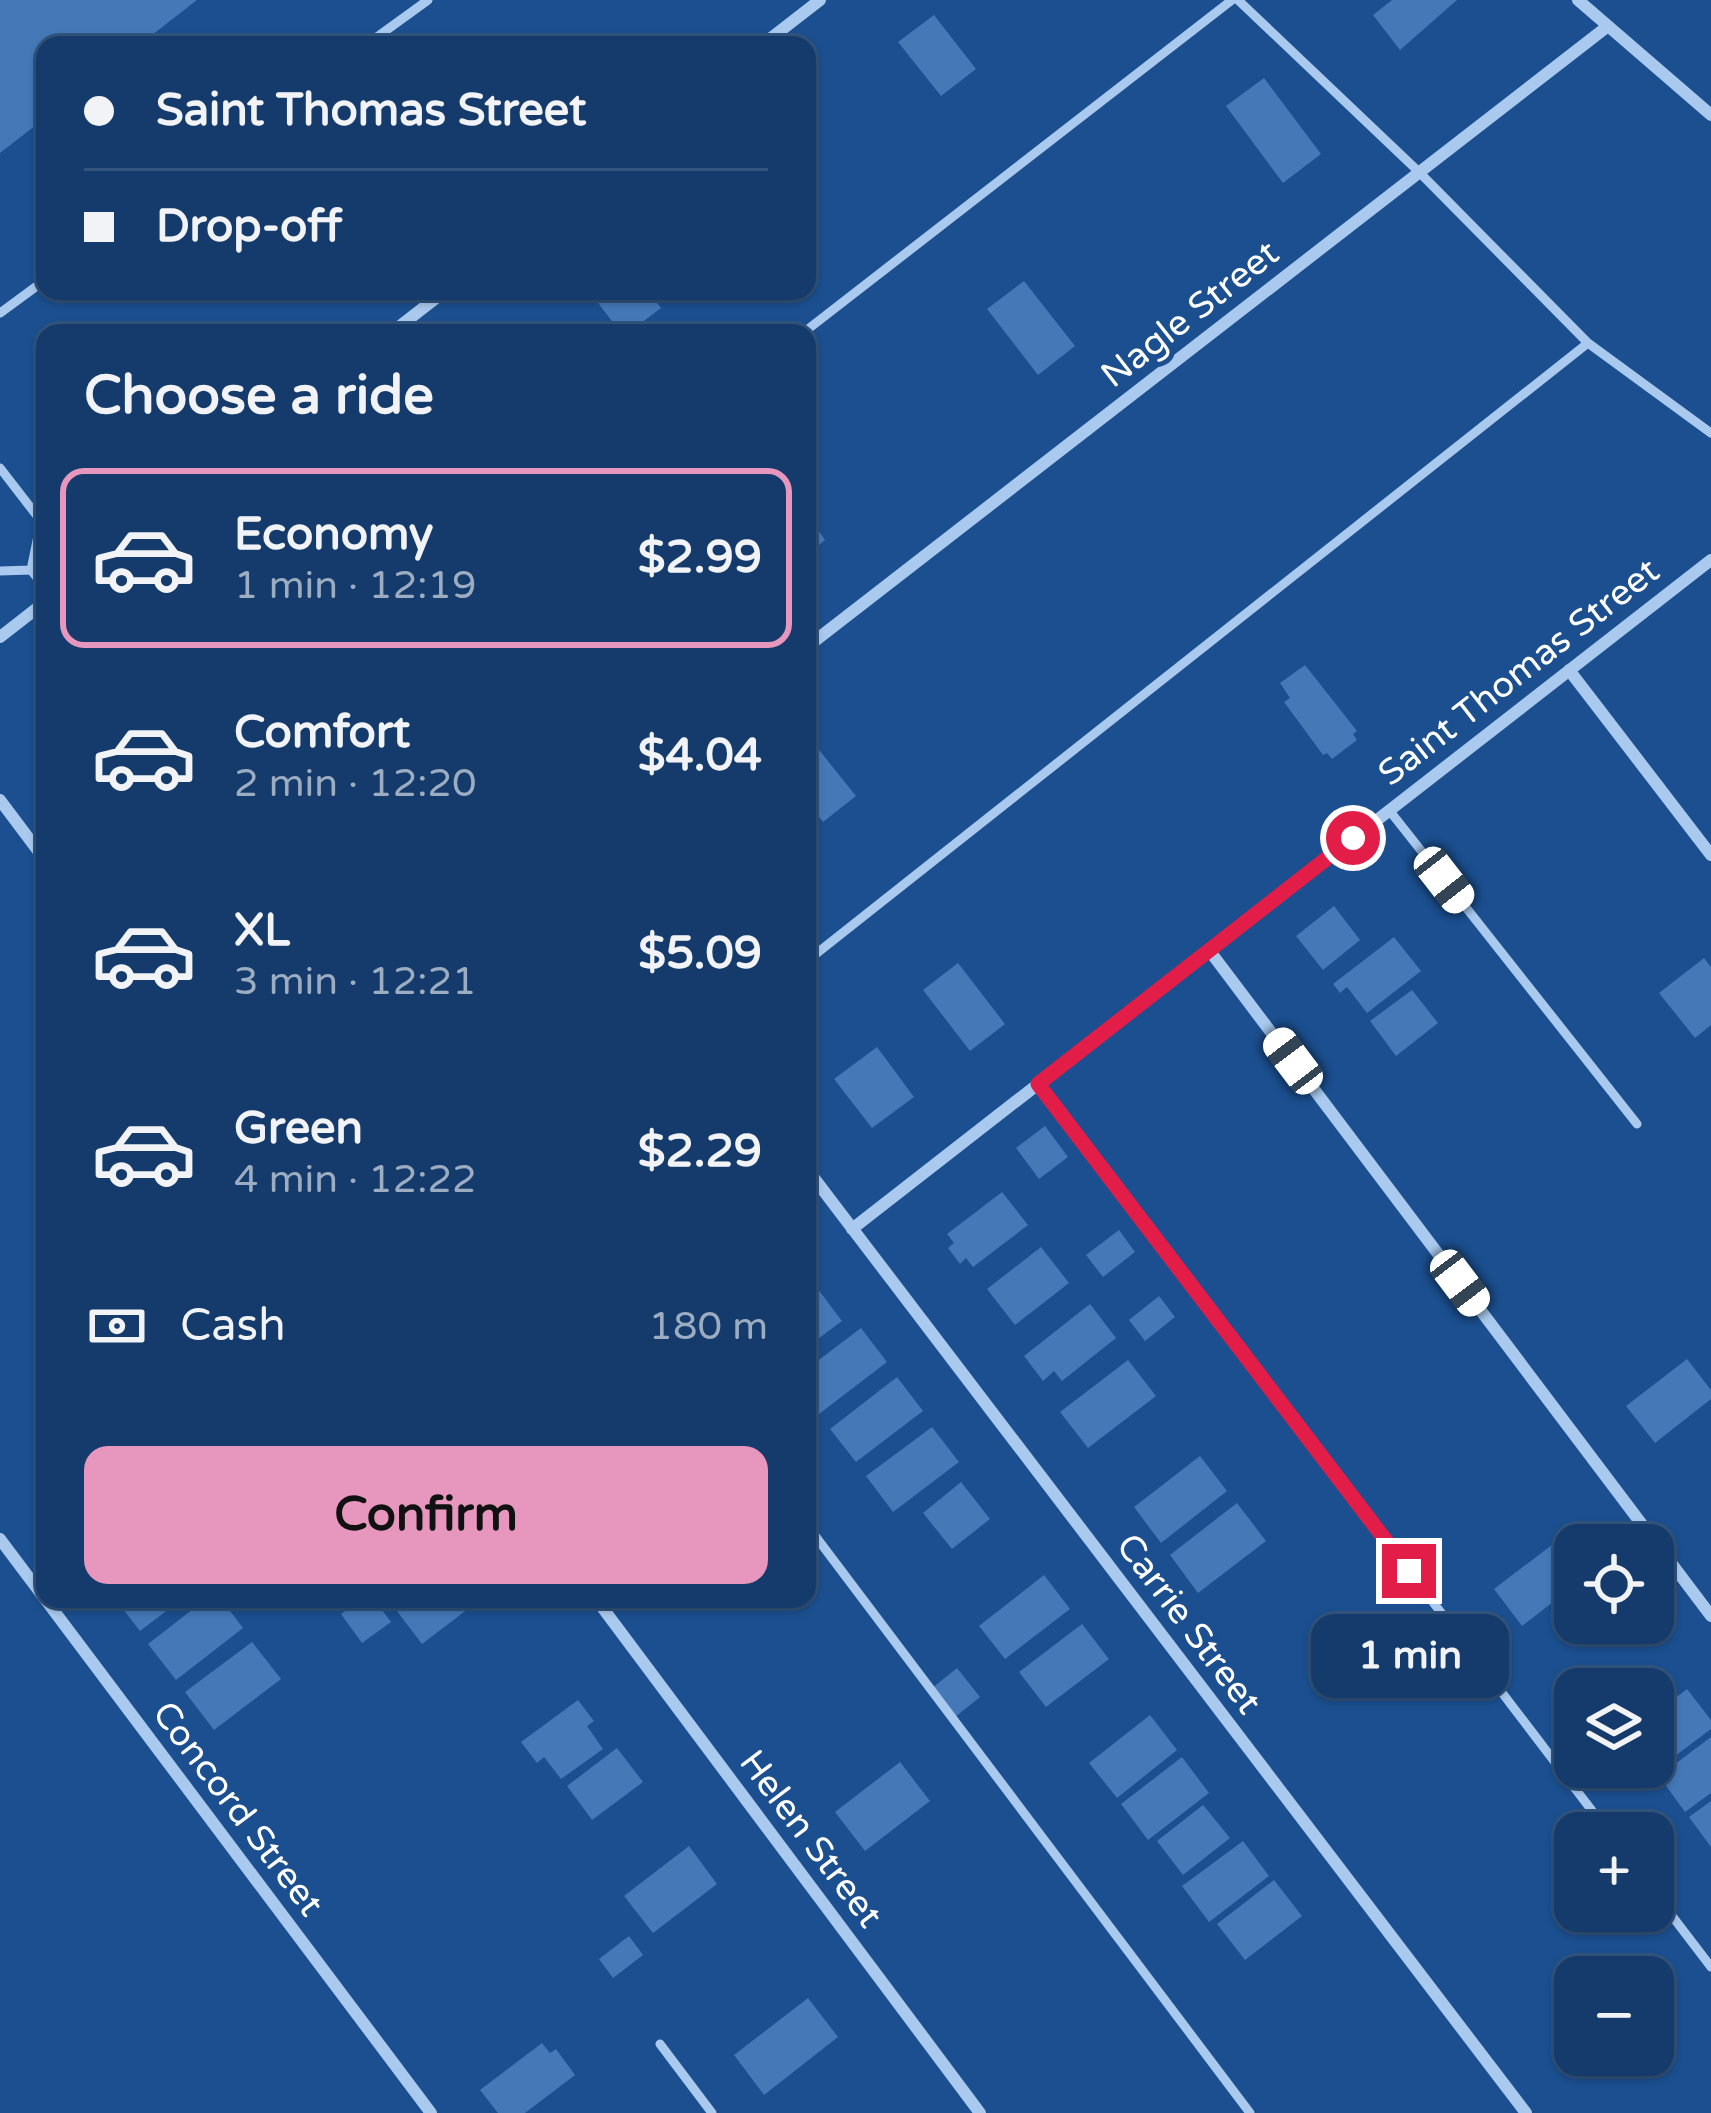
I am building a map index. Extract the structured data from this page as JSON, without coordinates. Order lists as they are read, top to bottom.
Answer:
{
  "streets": {
    "street": [
      "Nagle Street",
      "Saint Thomas Street",
      "Carrie Street",
      "Concord Street",
      "Helen Street"
    ]
  },
  "crossings": [
    ["Saint Thomas Street", "Carrie Street"]
  ],
  "page": {
    "banner": ["Saint Thomas Street", "Drop-off"],
    "heading": "Choose a ride",
    "list": [
      {
        "name": "Economy",
        "note": "1 min · 12:19",
        "value": "$2.99"
      },
      {
        "name": "Comfort",
        "note": "2 min · 12:20",
        "value": "$4.04"
      },
      {
        "name": "XL",
        "note": "3 min · 12:21",
        "value": "$5.09"
      },
      {
        "name": "Green",
        "note": "4 min · 12:22",
        "value": "$2.29"
      }
    ],
    "pay": ["Cash", "180 m"],
    "buttons": "Confirm",
    "map_buttons": ["+", "−"],
    "bubble": "1 min"
  }
}
